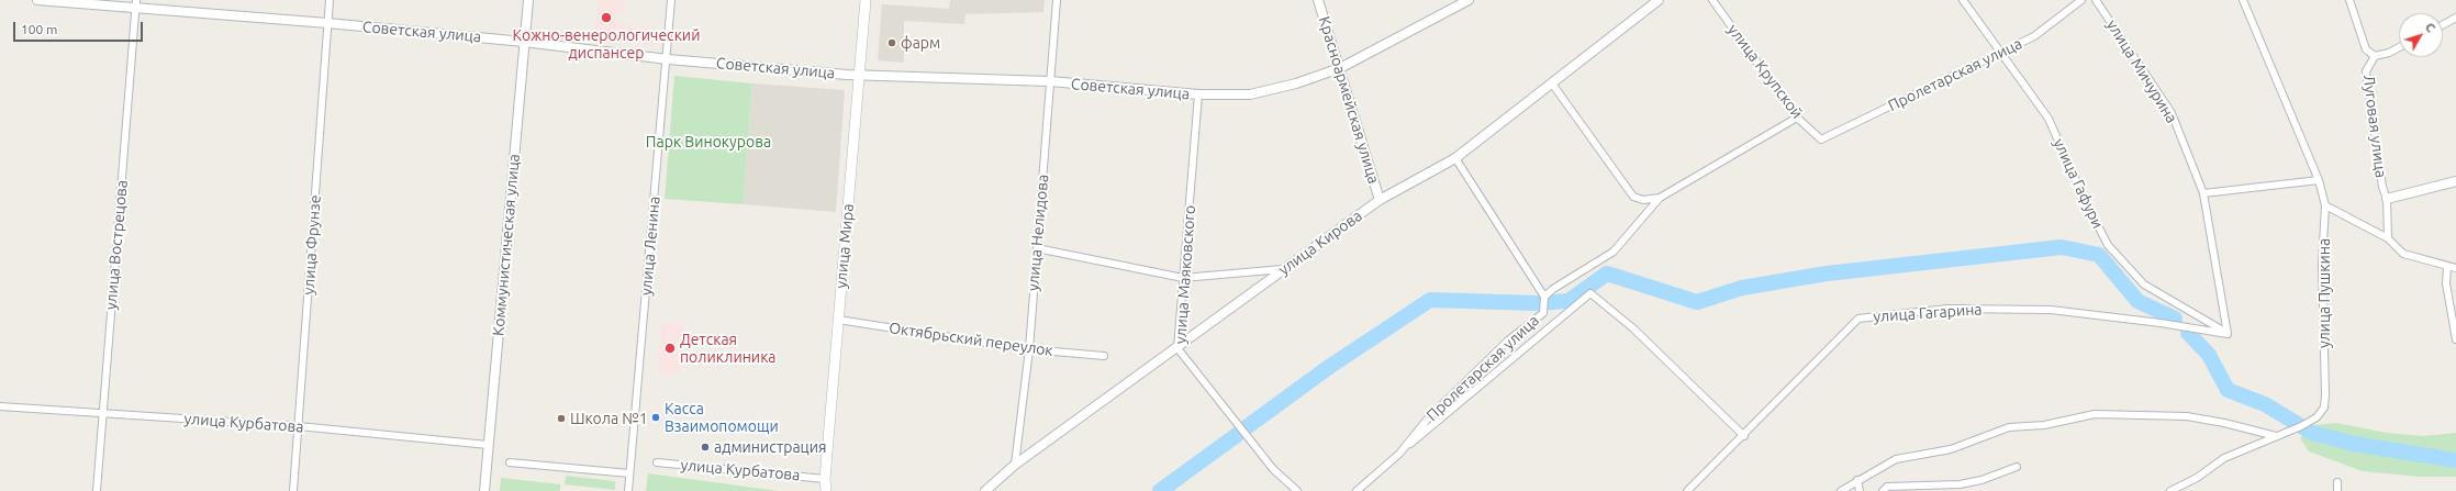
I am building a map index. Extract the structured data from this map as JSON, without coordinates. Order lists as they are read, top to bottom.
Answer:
{
  "streets": {
    "main road": ["улица Мира"],
    "street": [
      "Советская улица",
      "улица Крупской",
      "улица Мичурина",
      "Пролетарская улица",
      "Красноармейская улица",
      "Луговая улица",
      "улица Гафури",
      "улица Нелидова",
      "улица Кирова",
      "улица Вострецова",
      "улица Фрунзе",
      "Коммунистическая улица",
      "улица Ленина",
      "улица Маяковского",
      "улица Пушкина",
      "улица Гагарина",
      "Октябрьский переулок",
      "улица Курбатова"
    ]
  },
  "crossings": [
    ["Советская улица", "Красноармейская улица"],
    ["Советская улица", "улица Нелидова"],
    ["Советская улица", "улица Вострецова"],
    ["Советская улица", "улица Фрунзе"],
    ["Советская улица", "Коммунистическая улица"],
    ["Советская улица", "улица Ленина"],
    ["Советская улица", "улица Мира"],
    ["Советская улица", "улица Маяковского"],
    ["улица Крупской", "Пролетарская улица"],
    ["улица Мичурина", "улица Гафури"],
    ["улица Мичурина", "улица Гагарина"],
    ["Пролетарская улица", "улица Гафури"],
    ["Пролетарская улица", "улица Гагарина"],
    ["Красноармейская улица", "улица Кирова"],
    ["улица Гафури", "улица Гагарина"],
    ["улица Нелидова", "улица Кирова"],
    ["улица Нелидова", "Октябрьский переулок"],
    ["улица Кирова", "улица Маяковского"],
    ["улица Вострецова", "улица Курбатова"],
    ["улица Фрунзе", "улица Курбатова"],
    ["Коммунистическая улица", "улица Курбатова"],
    ["улица Мира", "Октябрьский переулок"],
    ["улица Мира", "улица Курбатова"]
  ],
  "parks": ["Парк Винокурова"],
  "places": [
    "Кожно-венерологический диспансер",
    "фарм",
    "Детская поликлиника",
    "Касса Взаимопомощи",
    "Школа №1",
    "администрация"
  ],
  "scale_bar": "100 m",
  "north": "top right"
}
